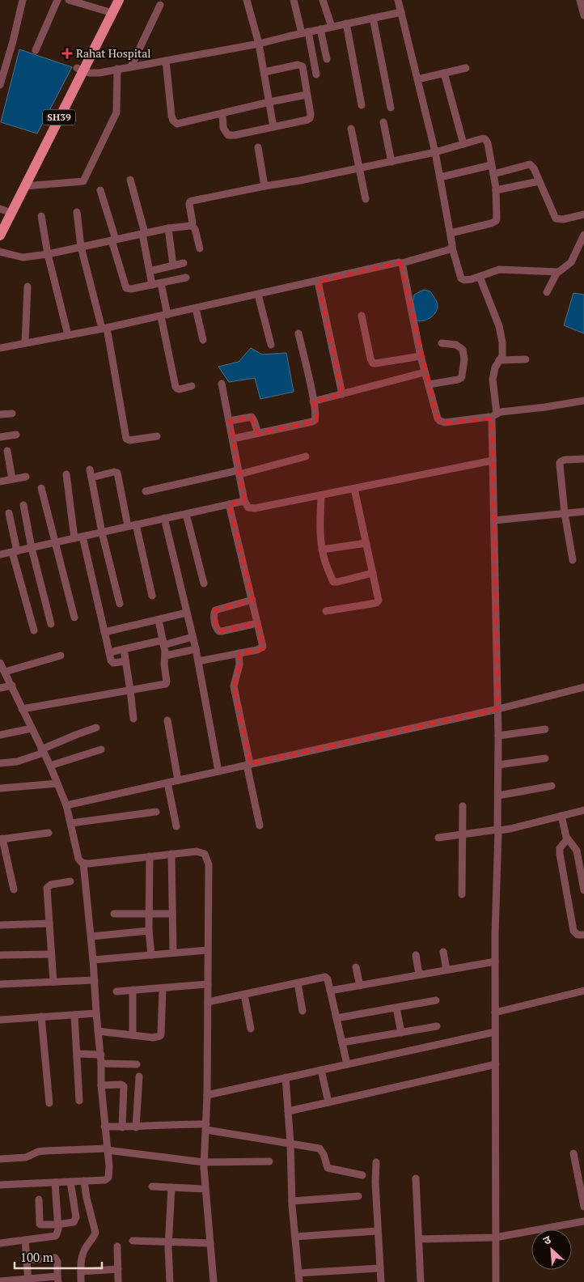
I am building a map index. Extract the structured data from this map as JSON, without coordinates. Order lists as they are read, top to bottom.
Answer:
{
  "streets": {
    "main road": ["SH39"]
  },
  "places": {
    "health": ["Rahat Hospital"]
  },
  "scale_bar": "100 m",
  "north": "top left"
}
